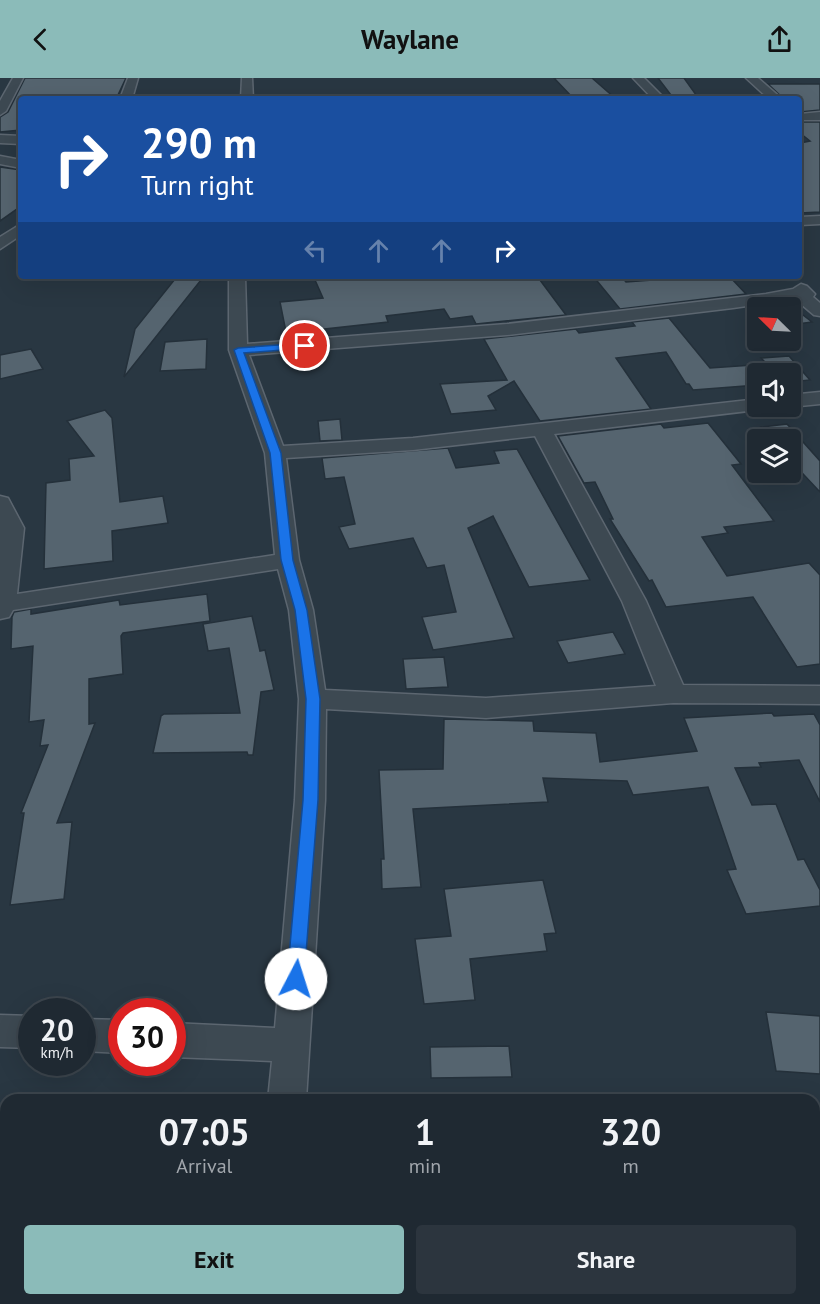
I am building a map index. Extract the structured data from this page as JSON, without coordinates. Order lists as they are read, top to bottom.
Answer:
{
  "north": "top left",
  "page": {
    "header": "Waylane",
    "turn": ["290 m", "Turn right"],
    "speed": "20 km/h",
    "limit": "30",
    "eta": [
      "07:05",
      "Arrival",
      "1",
      "min",
      "320",
      "m"
    ],
    "buttons": ["Exit", "Share"]
  }
}
